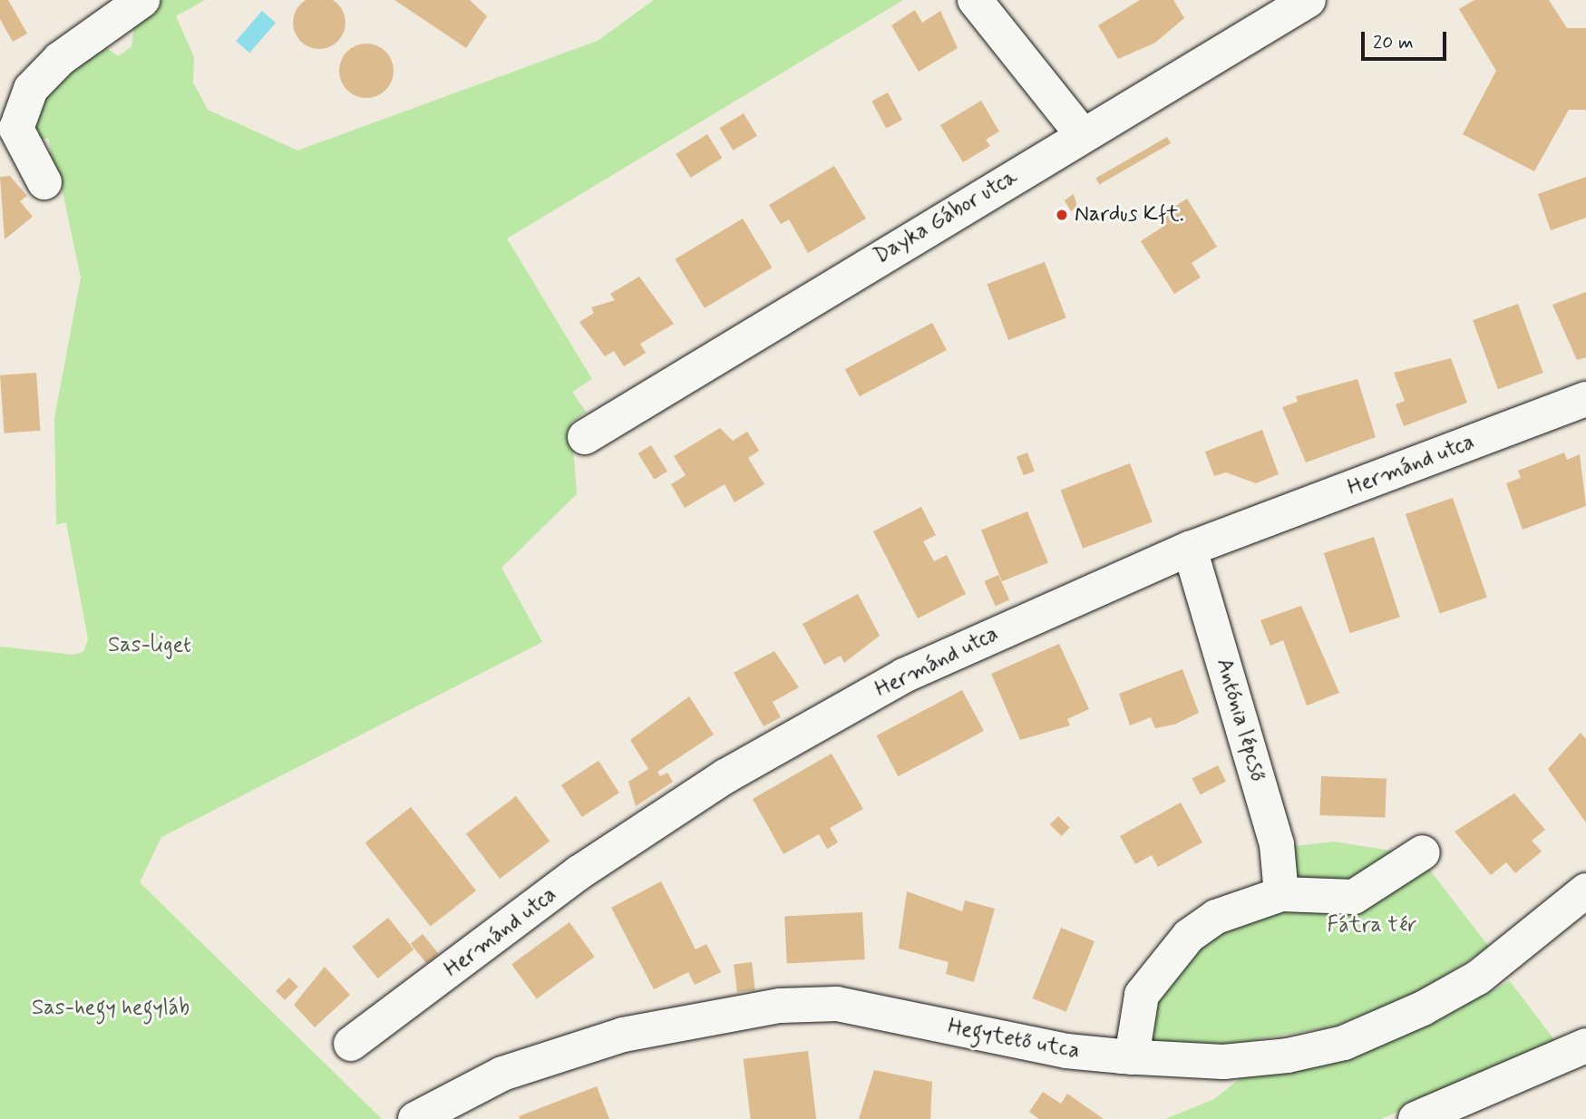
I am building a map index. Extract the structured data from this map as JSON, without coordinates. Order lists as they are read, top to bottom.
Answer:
{
  "streets": {
    "street": [
      "Dayka Gábor utca",
      "Hermánd utca",
      "Antónia lépcső",
      "Hegytető utca"
    ]
  },
  "crossings": [
    ["Hermánd utca", "Antónia lépcső"]
  ],
  "parks": ["Sas-liget", "Fátra tér", "Sas-hegy hegyláb"],
  "places": ["Nardus Kft."],
  "scale_bar": "20 m"
}
